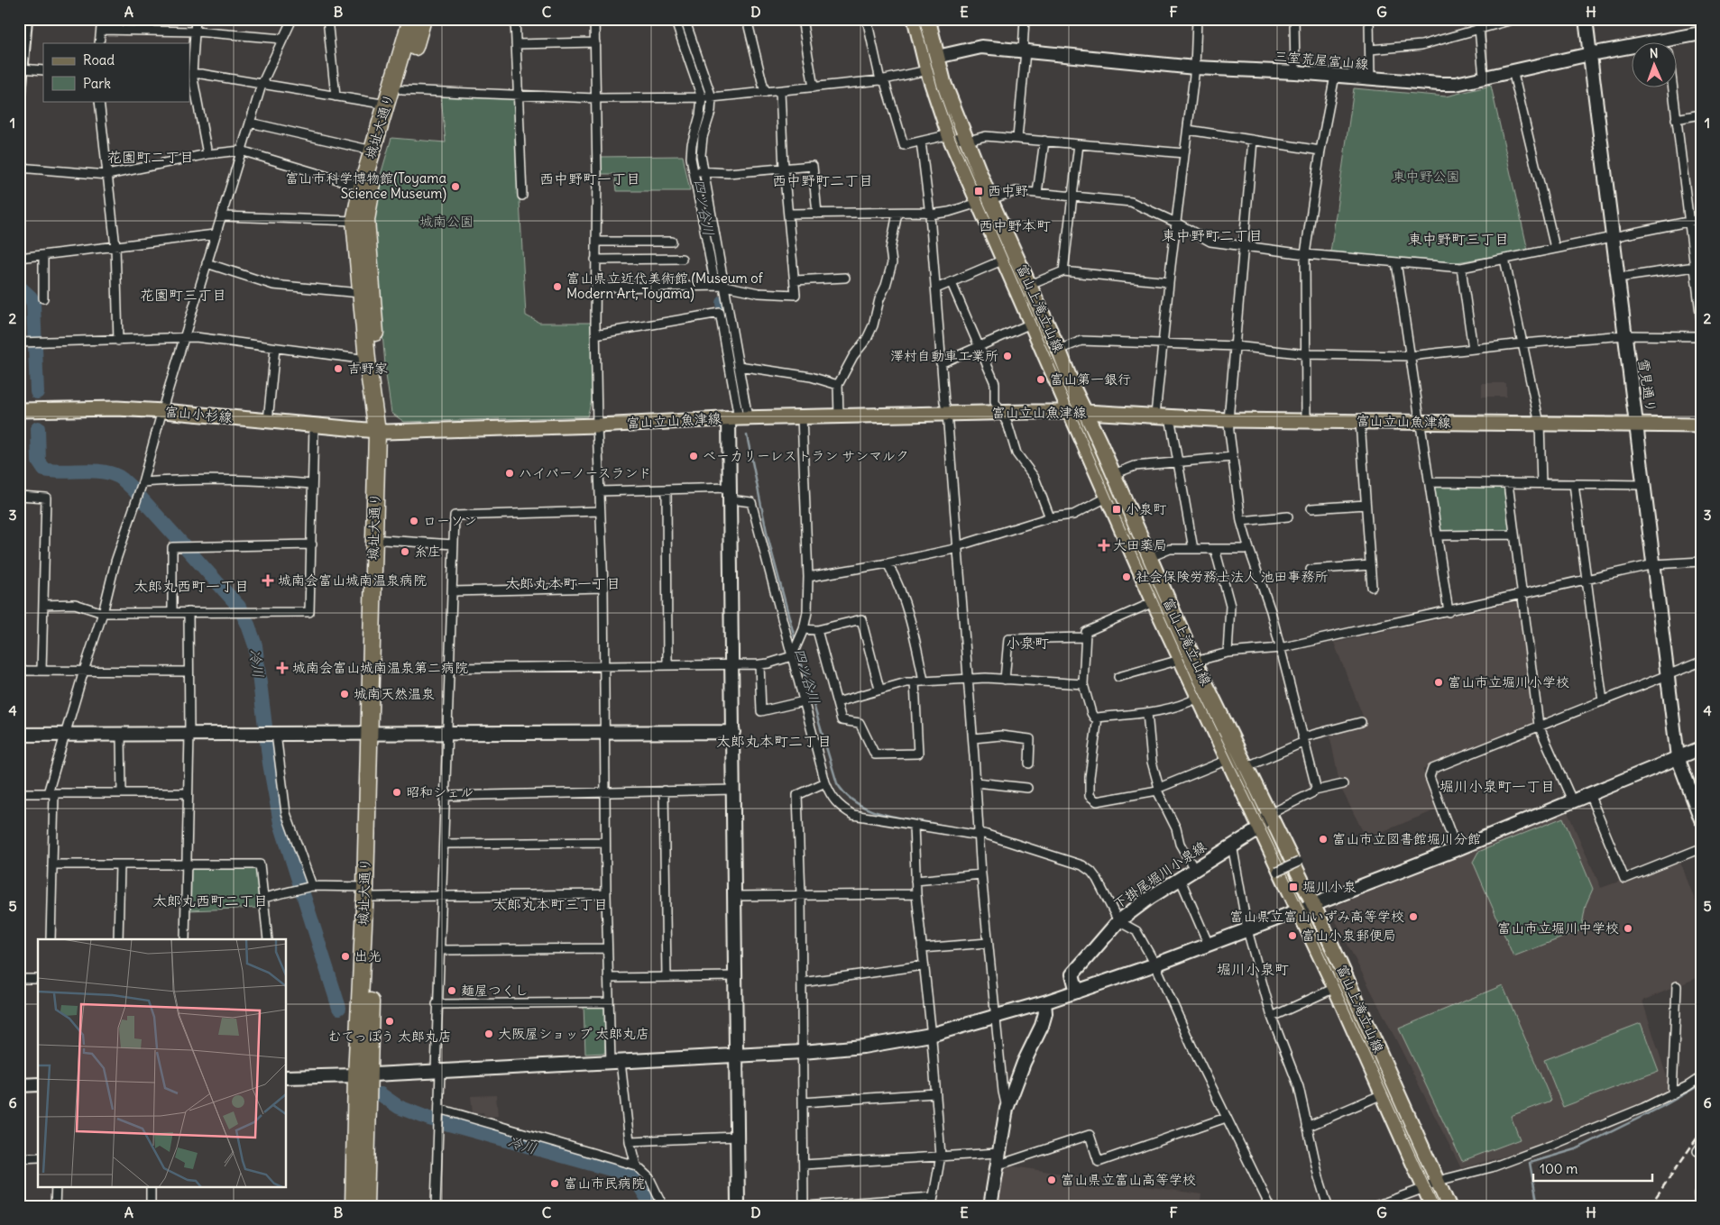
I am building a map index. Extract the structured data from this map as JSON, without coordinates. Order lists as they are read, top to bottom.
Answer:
{
  "streets": {
    "highway": ["城址大通り"],
    "main road": ["富山上滝立山線", "富山立山魚津線", "富山小杉線"],
    "street": ["三室荒屋富山線", "雪見通り", "下掛尾堀川小泉線"]
  },
  "crossings": [
    ["三室荒屋富山線", "富山上滝立山線"],
    ["三室荒屋富山線", "雪見通り"],
    ["城址大通り", "富山立山魚津線"],
    ["城址大通り", "富山小杉線"],
    ["富山上滝立山線", "富山立山魚津線"],
    ["富山上滝立山線", "下掛尾堀川小泉線"],
    ["雪見通り", "富山立山魚津線"],
    ["富山立山魚津線", "富山小杉線"]
  ],
  "districts": [
    "花園町二丁目",
    "西中野町一丁目",
    "西中野町二丁目",
    "西中野本町",
    "東中野町二丁目",
    "東中野町三丁目",
    "花園町三丁目",
    "太郎丸本町一丁目",
    "太郎丸西町一丁目",
    "小泉町",
    "太郎丸本町二丁目",
    "堀川小泉町一丁目",
    "太郎丸西町二丁目",
    "太郎丸本町三丁目",
    "堀川小泉町"
  ],
  "water": ["四ツ谷川", "冷川"],
  "parks": ["東中野公園", "城南公園"],
  "places": {
    "other": [
      "富山市科学博物館(Toyama Science Museum)",
      "富山県立近代美術館 (Museum of Modern Art, Toyama)",
      "澤村自動車工業所",
      "吉野家",
      "富山第一銀行",
      "ベーカリーレストラン サンマルク",
      "ハイパーノースランド",
      "ローソン",
      "糸庄",
      "社会保険労務士法人 池田事務所",
      "富山市立堀川小学校",
      "城南天然温泉",
      "昭和シェル",
      "富山市立図書館堀川分館",
      "富山県立富山いずみ高等学校",
      "富山市立堀川中学校",
      "富山小泉郵便局",
      "出光",
      "麺屋つくし",
      "むてっぽう 太郎丸店",
      "大阪屋ショップ 太郎丸店",
      "富山県立富山高等学校",
      "富山市民病院"
    ],
    "transit": ["西中野", "小泉町", "堀川小泉"],
    "health": ["大田薬局", "城南会富山城南温泉病院", "城南会富山城南温泉第二病院"]
  },
  "legend": ["Road", "Park"],
  "scale_bar": "100 m",
  "north": "top",
  "grid": {
    "columns": [
      "A",
      "B",
      "C",
      "D",
      "E",
      "F",
      "G",
      "H"
    ],
    "rows": [
      "1",
      "2",
      "3",
      "4",
      "5",
      "6"
    ]
  }
}
